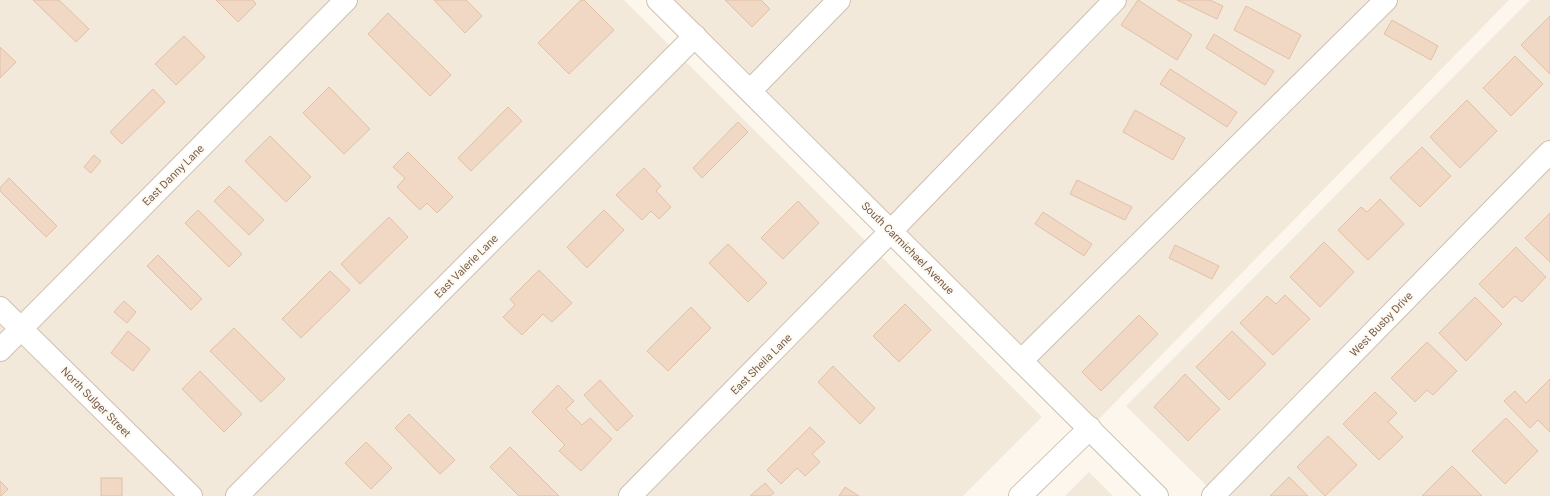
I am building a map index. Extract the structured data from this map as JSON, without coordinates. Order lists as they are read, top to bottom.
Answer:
{
  "streets": {
    "street": [
      "East Danny Lane",
      "South Carmichael Avenue",
      "East Valerie Lane",
      "West Busby Drive",
      "East Sheila Lane",
      "North Sulger Street"
    ]
  },
  "crossings": [
    ["East Danny Lane", "North Sulger Street"],
    ["South Carmichael Avenue", "East Valerie Lane"],
    ["South Carmichael Avenue", "East Sheila Lane"]
  ]
}
